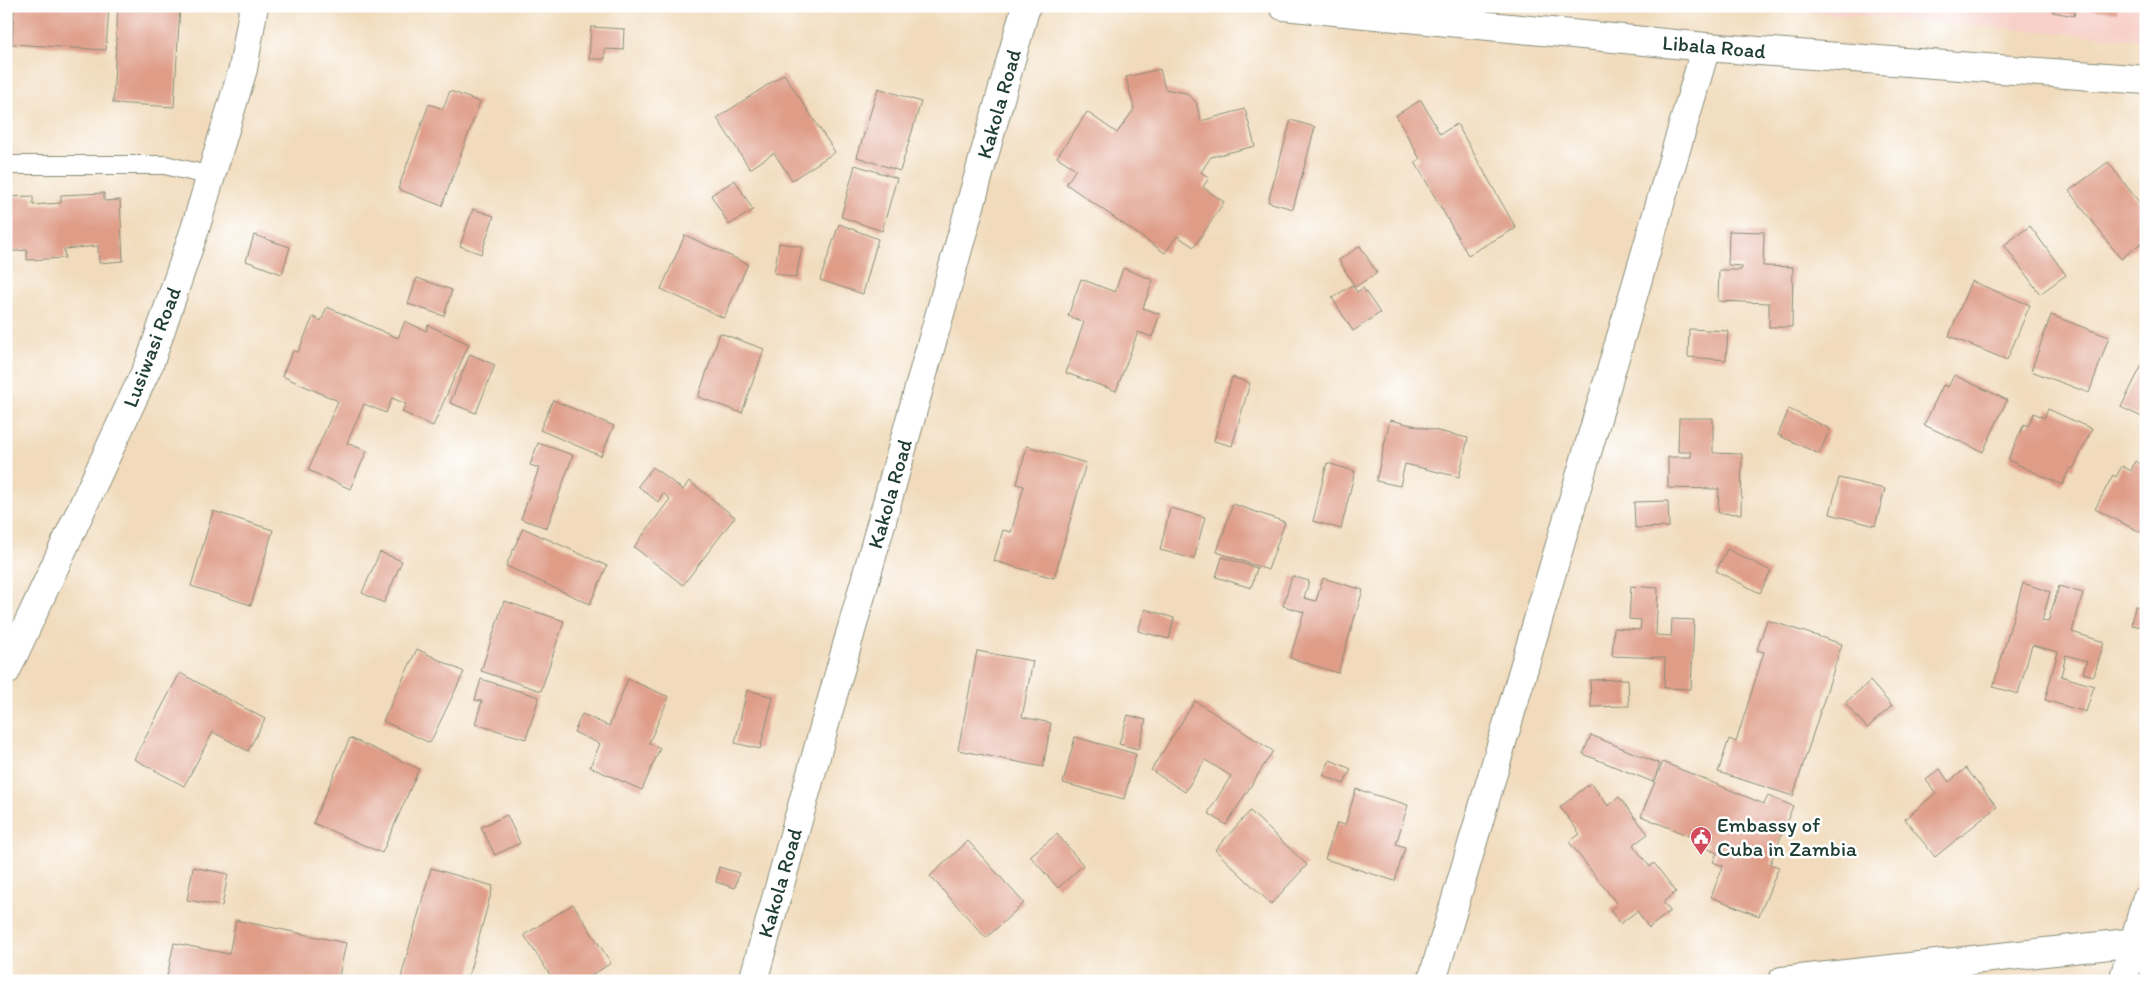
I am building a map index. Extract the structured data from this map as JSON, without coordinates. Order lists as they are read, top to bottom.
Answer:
{
  "streets": {
    "street": ["Libala Road", "Kakola Road", "Lusiwasi Road"]
  },
  "places": {
    "public building": ["Embassy of Cuba in Zambia"]
  }
}
